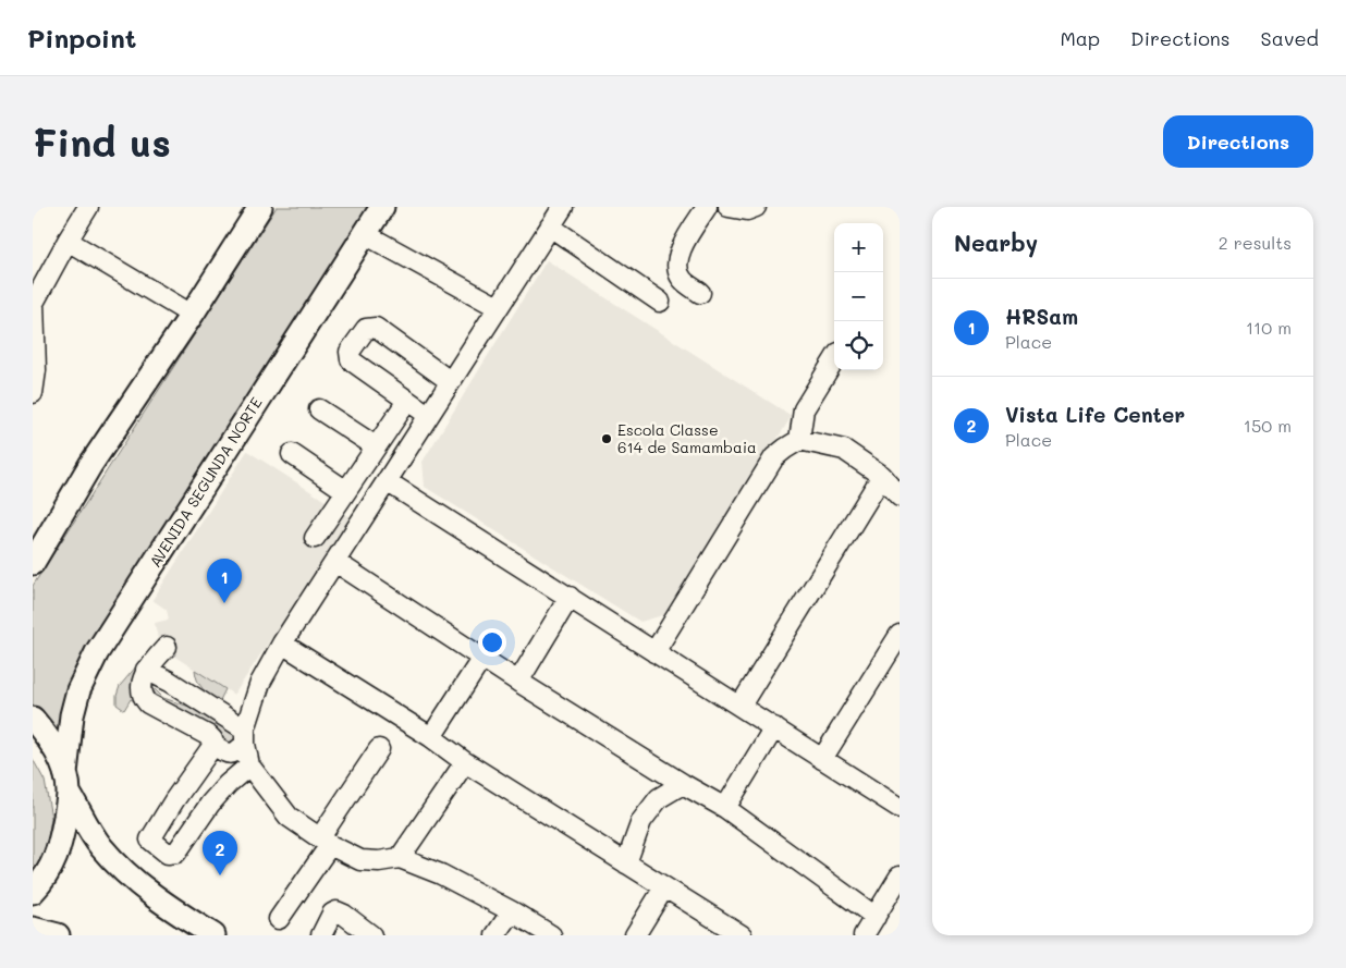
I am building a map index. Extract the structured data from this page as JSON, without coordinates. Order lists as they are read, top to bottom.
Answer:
{
  "streets": {
    "main road": ["AVENIDA SEGUNDA NORTE"]
  },
  "places": ["Escola Classe 614 de Samambaia"],
  "page": {
    "header": "Pinpoint",
    "nav": ["Map", "Directions", "Saved"],
    "buttons": "Directions",
    "title": "Find us",
    "heading": ["Nearby", "2 results"],
    "map_buttons": ["+", "−"],
    "list": [
      {
        "mark": "1",
        "name": "HRSam",
        "note": "Place",
        "value": "110 m"
      },
      {
        "mark": "2",
        "name": "Vista Life Center",
        "note": "Place",
        "value": "150 m"
      }
    ],
    "pins": ["1", "2"]
  }
}
